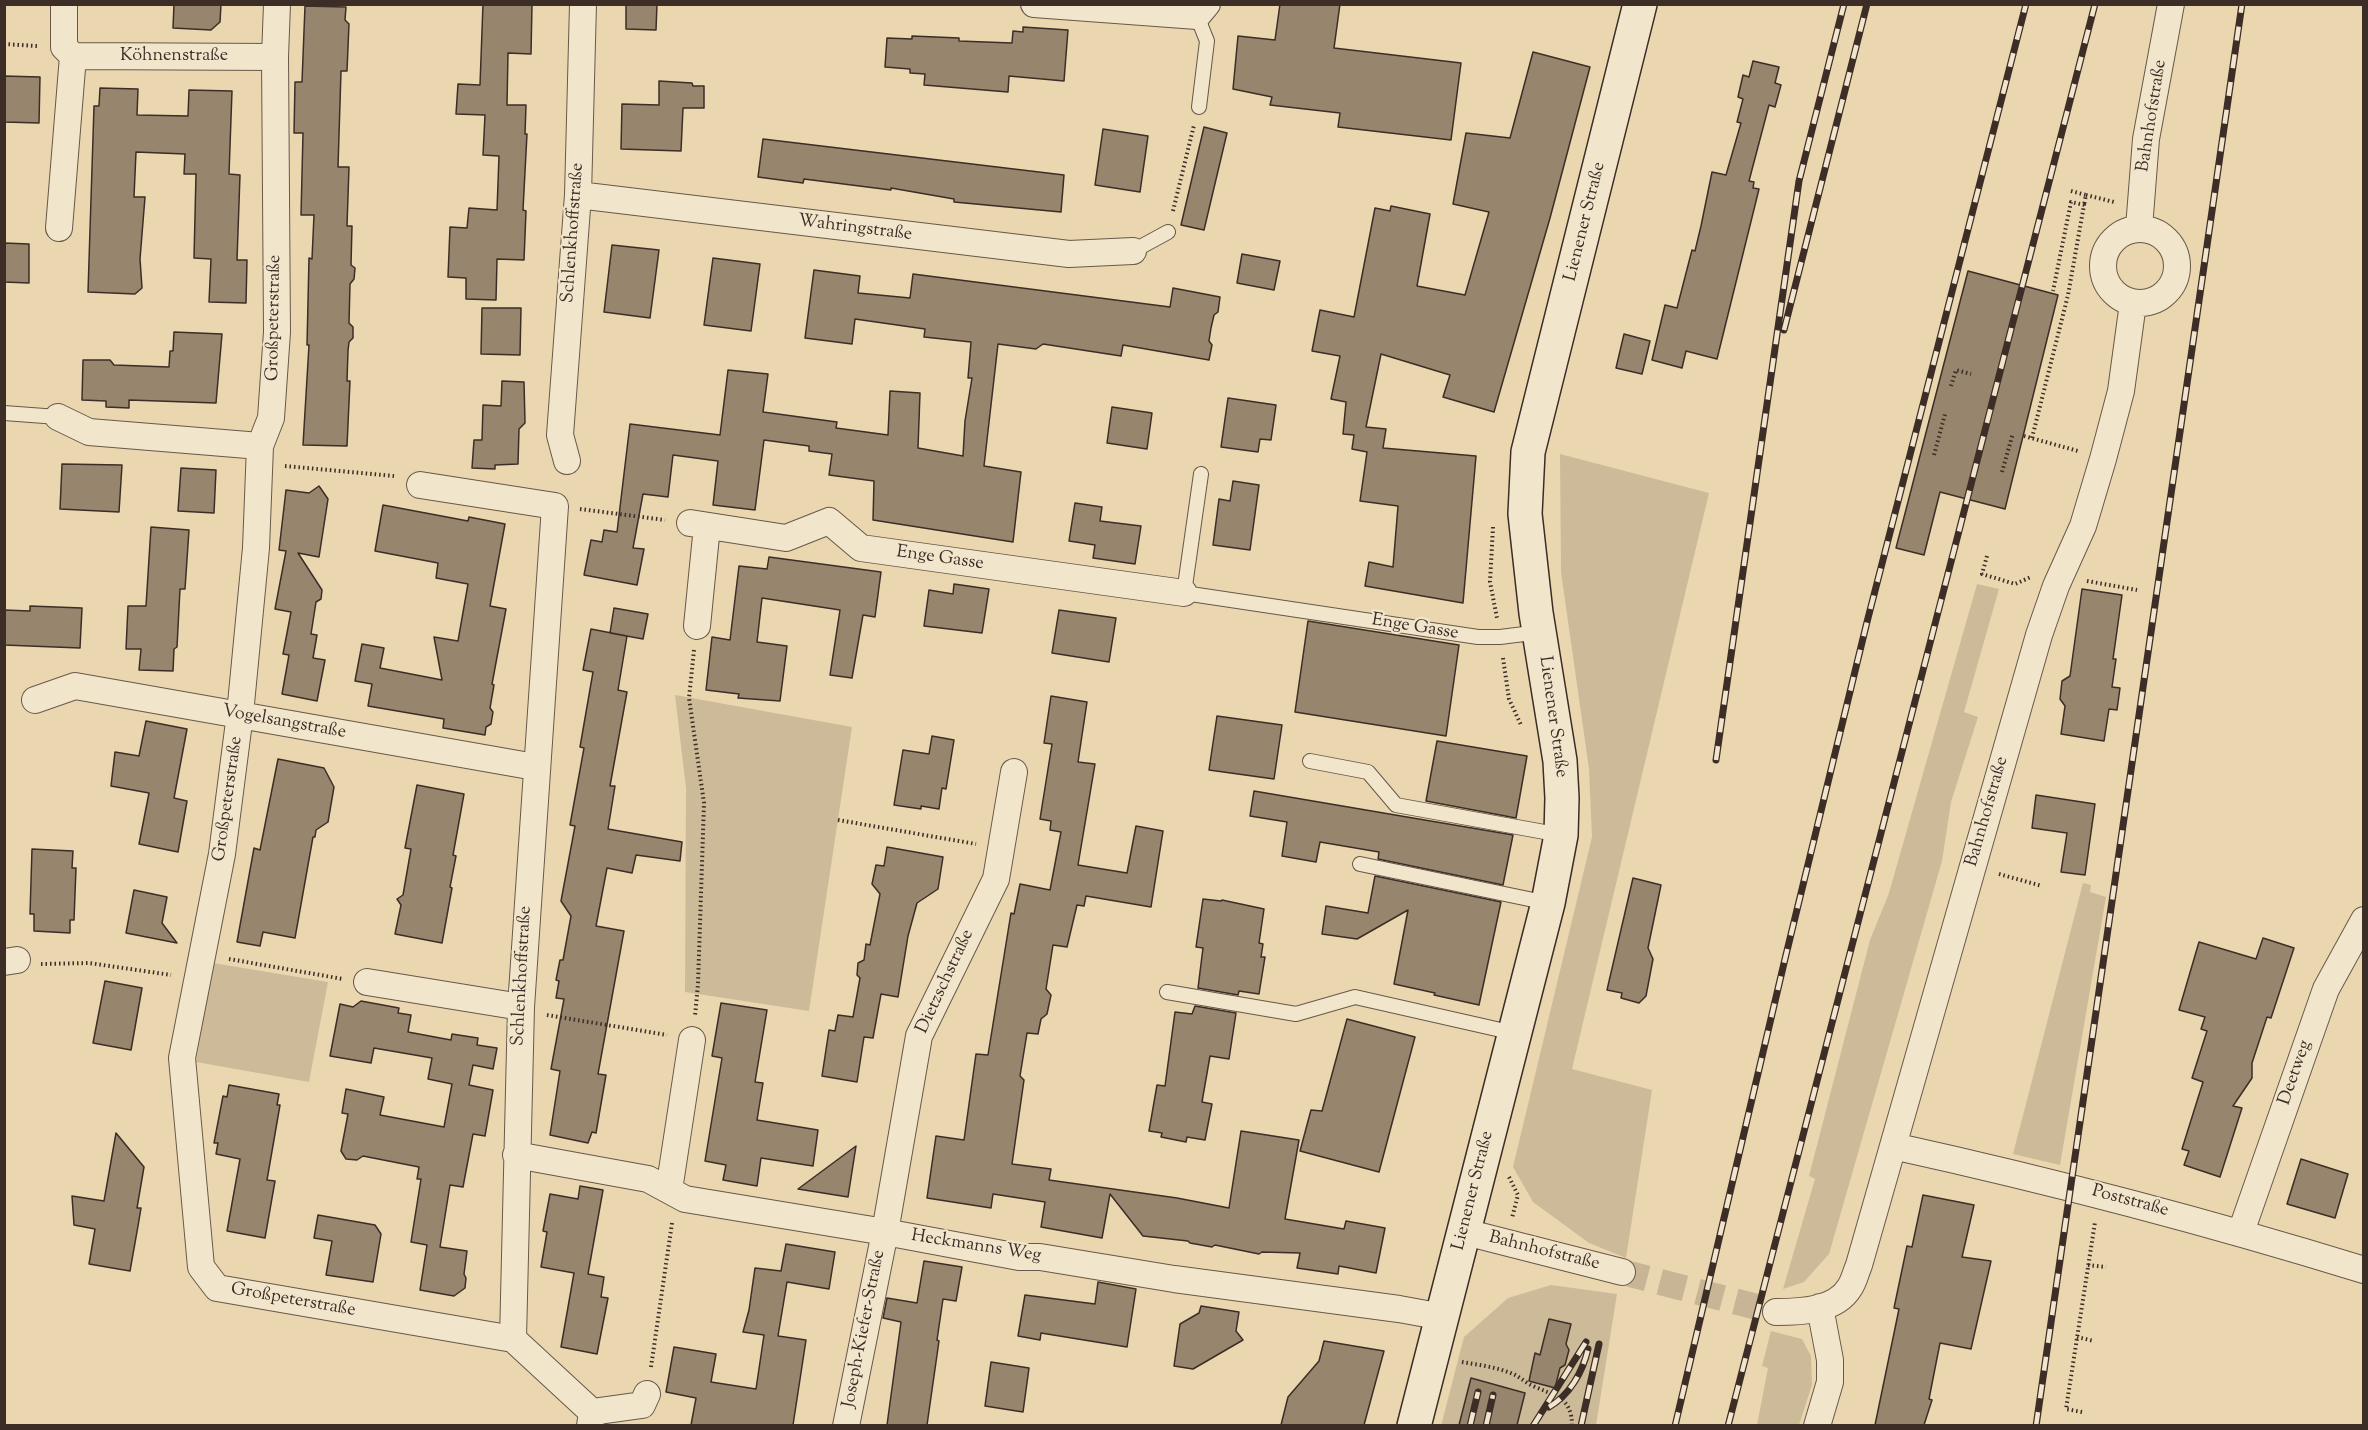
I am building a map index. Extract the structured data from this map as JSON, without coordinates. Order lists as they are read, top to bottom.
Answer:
{
  "streets": {
    "street": [
      "Köhnenstraße",
      "Bahnhofstraße",
      "Lienener Straße",
      "Wahringstraße",
      "Schlenkhoffstraße",
      "Großpeterstraße",
      "Enge Gasse",
      "Vogelsangstraße",
      "Dietzschstraße",
      "Deetweg",
      "Poststraße",
      "Heckmanns Weg",
      "Joseph-Kiefer-Straße"
    ]
  },
  "crossings": [
    ["Köhnenstraße", "Großpeterstraße"],
    ["Bahnhofstraße", "Lienener Straße"],
    ["Bahnhofstraße", "Poststraße"],
    ["Lienener Straße", "Enge Gasse"],
    ["Lienener Straße", "Heckmanns Weg"],
    ["Wahringstraße", "Schlenkhoffstraße"],
    ["Schlenkhoffstraße", "Großpeterstraße"],
    ["Schlenkhoffstraße", "Vogelsangstraße"],
    ["Schlenkhoffstraße", "Heckmanns Weg"],
    ["Großpeterstraße", "Vogelsangstraße"],
    ["Dietzschstraße", "Heckmanns Weg"],
    ["Dietzschstraße", "Joseph-Kiefer-Straße"],
    ["Deetweg", "Poststraße"],
    ["Heckmanns Weg", "Joseph-Kiefer-Straße"]
  ]
}
